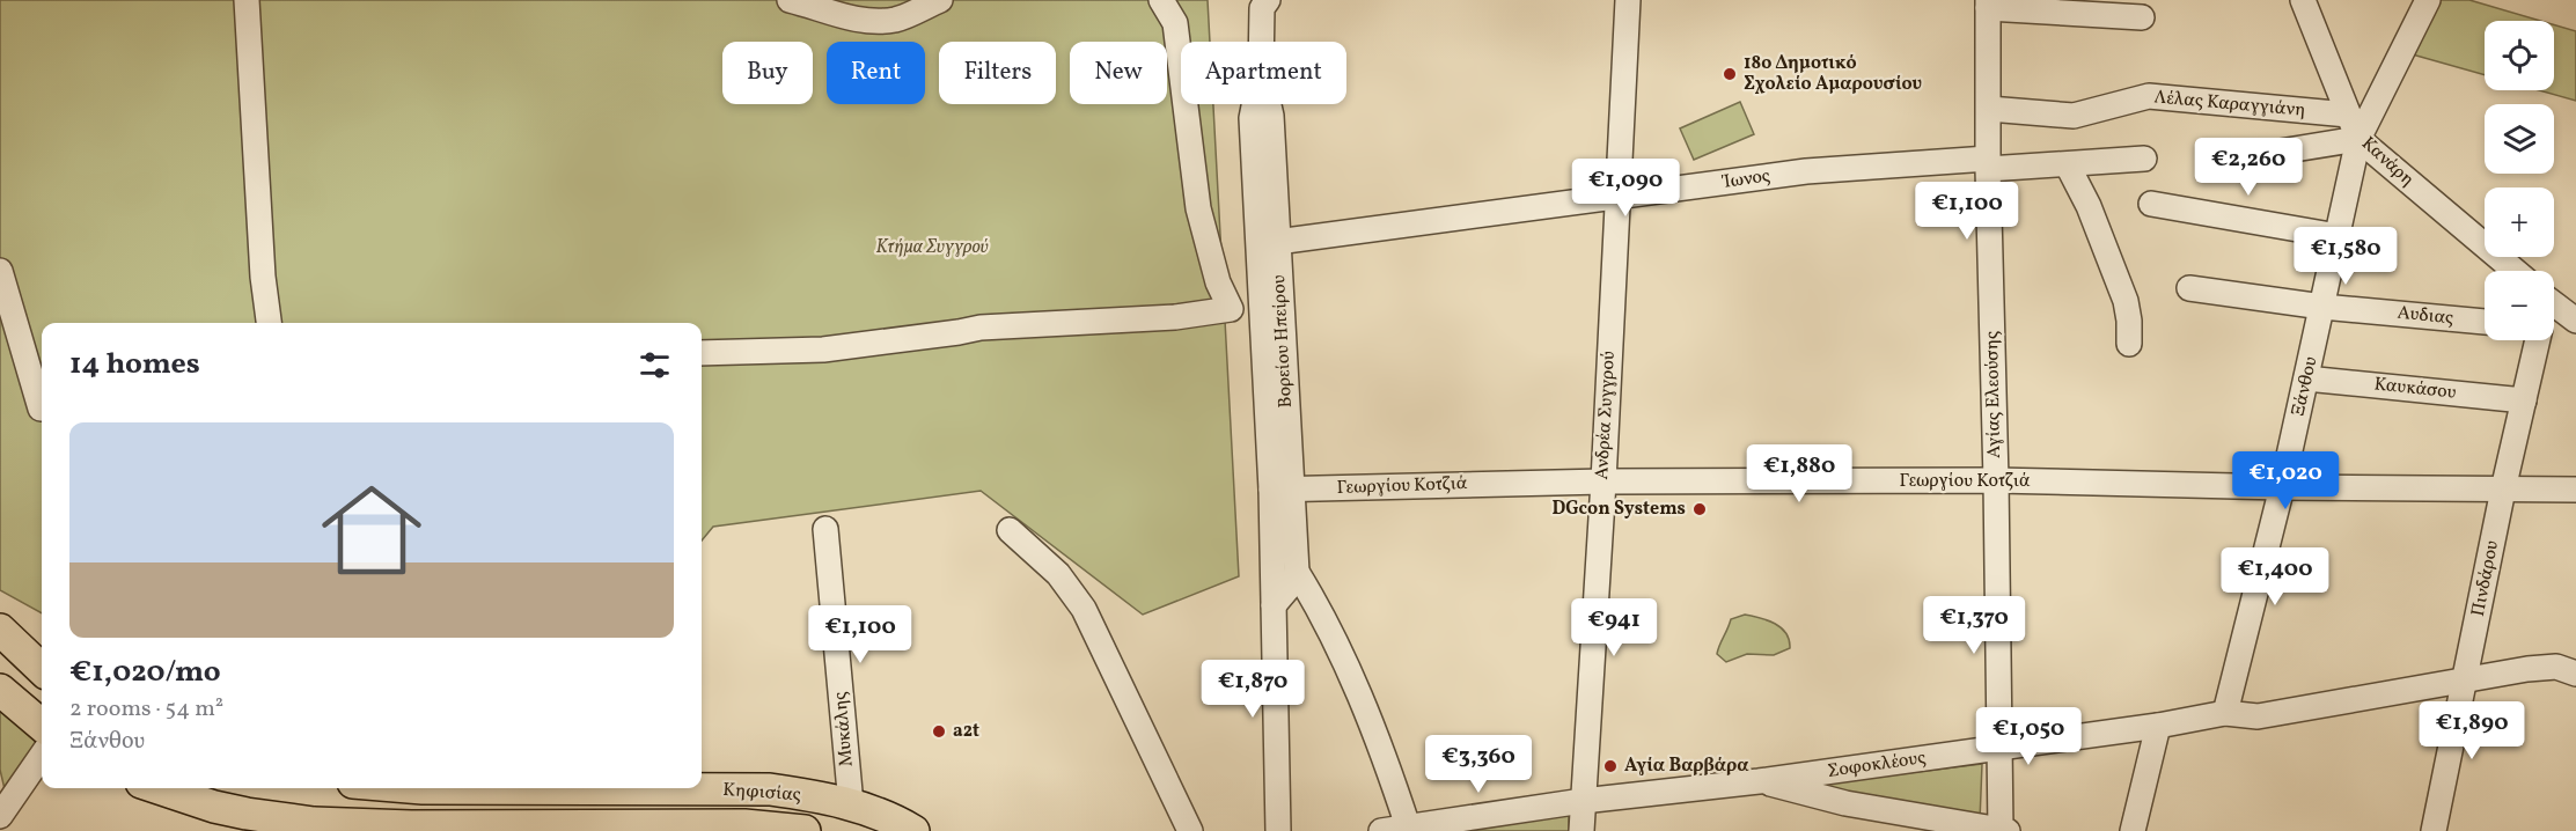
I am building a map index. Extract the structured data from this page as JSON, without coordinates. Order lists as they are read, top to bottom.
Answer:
{
  "streets": {
    "main road": ["Κηφισίας"],
    "street": [
      "Λέλας Καραγγιάνη",
      "Κανάρη",
      "Ίωνος",
      "Αυδιας",
      "Βορείου Ηπείρου",
      "Ξάνθου",
      "Καυκάσου",
      "Αγίας Ελεούσης",
      "Ανδρέα Συγγρού",
      "Γεωργίου Κοτζιά",
      "Πινδάρου",
      "Μυκάλης",
      "Σοφοκλέους"
    ]
  },
  "crossings": [
    ["Λέλας Καραγγιάνη", "Κανάρη"],
    ["Λέλας Καραγγιάνη", "Αγίας Ελεούσης"],
    ["Κανάρη", "Ξάνθου"],
    ["Ίωνος", "Βορείου Ηπείρου"],
    ["Ίωνος", "Αγίας Ελεούσης"],
    ["Ίωνος", "Ανδρέα Συγγρού"],
    ["Αυδιας", "Ξάνθου"],
    ["Βορείου Ηπείρου", "Γεωργίου Κοτζιά"],
    ["Ξάνθου", "Καυκάσου"],
    ["Ξάνθου", "Γεωργίου Κοτζιά"],
    ["Ξάνθου", "Σοφοκλέους"],
    ["Καυκάσου", "Πινδάρου"],
    ["Αγίας Ελεούσης", "Γεωργίου Κοτζιά"],
    ["Αγίας Ελεούσης", "Σοφοκλέους"],
    ["Ανδρέα Συγγρού", "Γεωργίου Κοτζιά"],
    ["Ανδρέα Συγγρού", "Σοφοκλέους"],
    ["Γεωργίου Κοτζιά", "Πινδάρου"],
    ["Πινδάρου", "Σοφοκλέους"],
    ["Μυκάλης", "Κηφισίας"]
  ],
  "parks": ["Κτήμα Συγγρού"],
  "places": [
    "18ο Δημοτικό Σχολείο Αμαρουσίου",
    "DGcon Systems",
    "a2t",
    "Αγία Βαρβάρα"
  ],
  "page": {
    "map_buttons": ["+", "−"],
    "chip": [
      "Buy",
      "Rent",
      "Filters",
      "New",
      "Apartment"
    ],
    "price": [
      "€2,260",
      "€1,090",
      "€1,100",
      "€1,580",
      "€1,880",
      "€1,020",
      "€1,400",
      "€1,370",
      "€941",
      "€1,100",
      "€1,870",
      "€1,890",
      "€1,050",
      "€3,360"
    ],
    "heading": "14 homes",
    "list": [
      {
        "name": "€1,020/mo",
        "note": "2 rooms · 54 m² · Ξάνθου"
      }
    ]
  }
}
